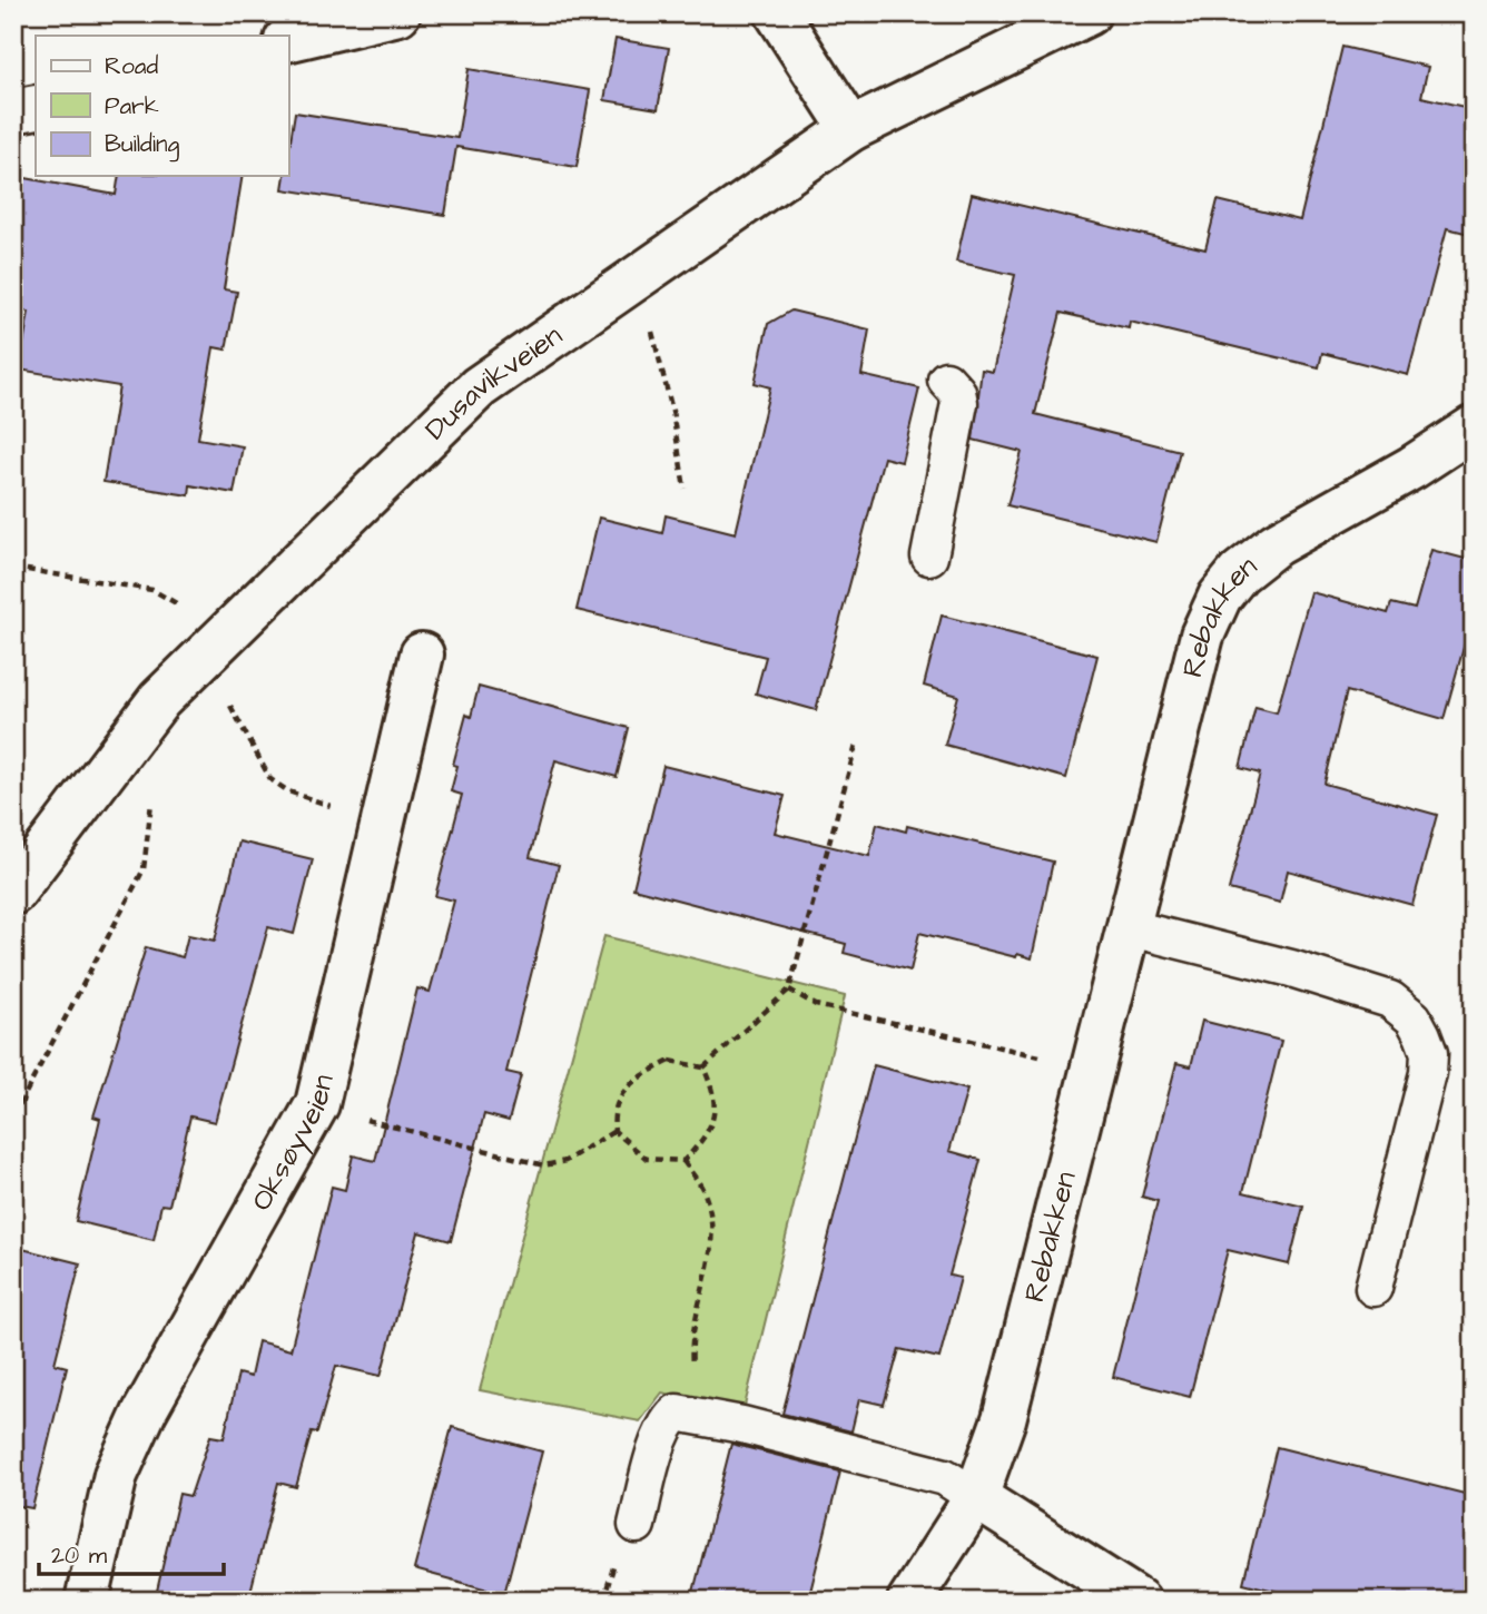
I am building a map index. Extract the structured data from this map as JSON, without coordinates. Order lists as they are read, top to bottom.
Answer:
{
  "streets": {
    "street": ["Dusavikveien", "Rebakken", "Oksøyveien"]
  },
  "legend": ["Road", "Park", "Building"],
  "scale_bar": "20 m"
}
